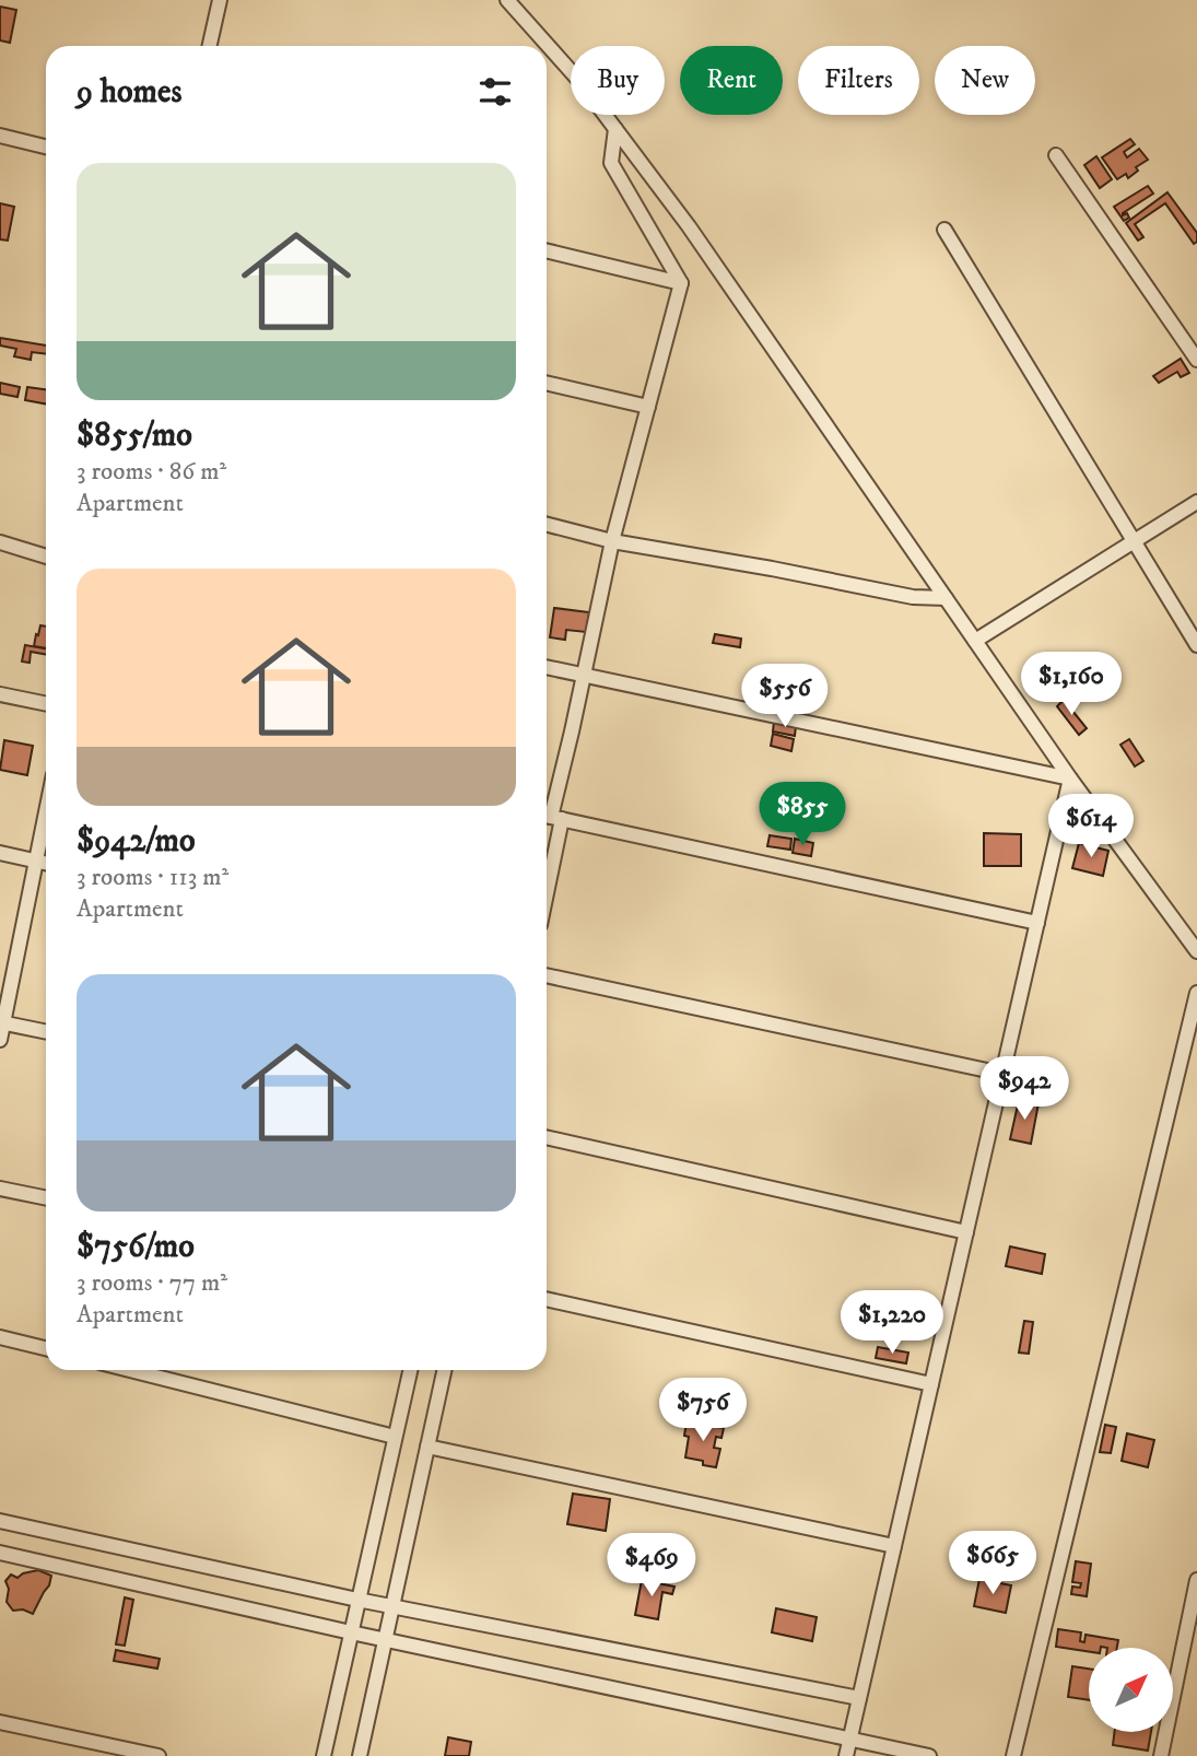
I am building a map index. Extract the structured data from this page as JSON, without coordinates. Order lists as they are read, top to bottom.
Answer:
{
  "north": "top right",
  "page": {
    "chip": [
      "Buy",
      "Rent",
      "Filters",
      "New"
    ],
    "heading": "9 homes",
    "list": [
      {
        "name": "$855/mo",
        "note": "3 rooms · 86 m² · Apartment"
      },
      {
        "name": "$942/mo",
        "note": "3 rooms · 113 m² · Apartment"
      },
      {
        "name": "$756/mo",
        "note": "3 rooms · 77 m² · Apartment"
      }
    ],
    "price": [
      "$1,160",
      "$556",
      "$855",
      "$614",
      "$942",
      "$1,220",
      "$756",
      "$665",
      "$469"
    ]
  }
}
